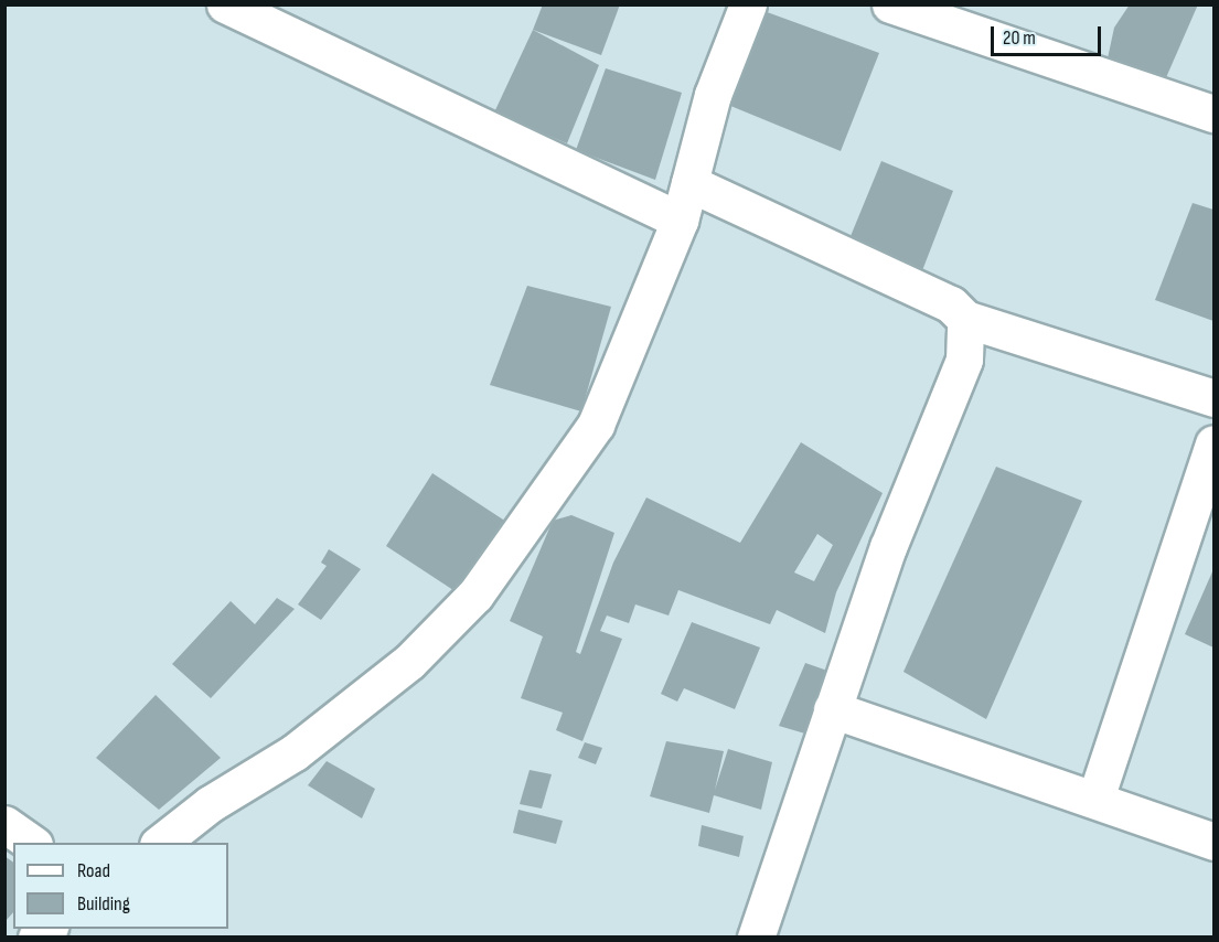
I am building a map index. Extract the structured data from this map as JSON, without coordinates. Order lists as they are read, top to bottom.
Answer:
{
  "legend": ["Road", "Building"],
  "scale_bar": "20 m"
}
